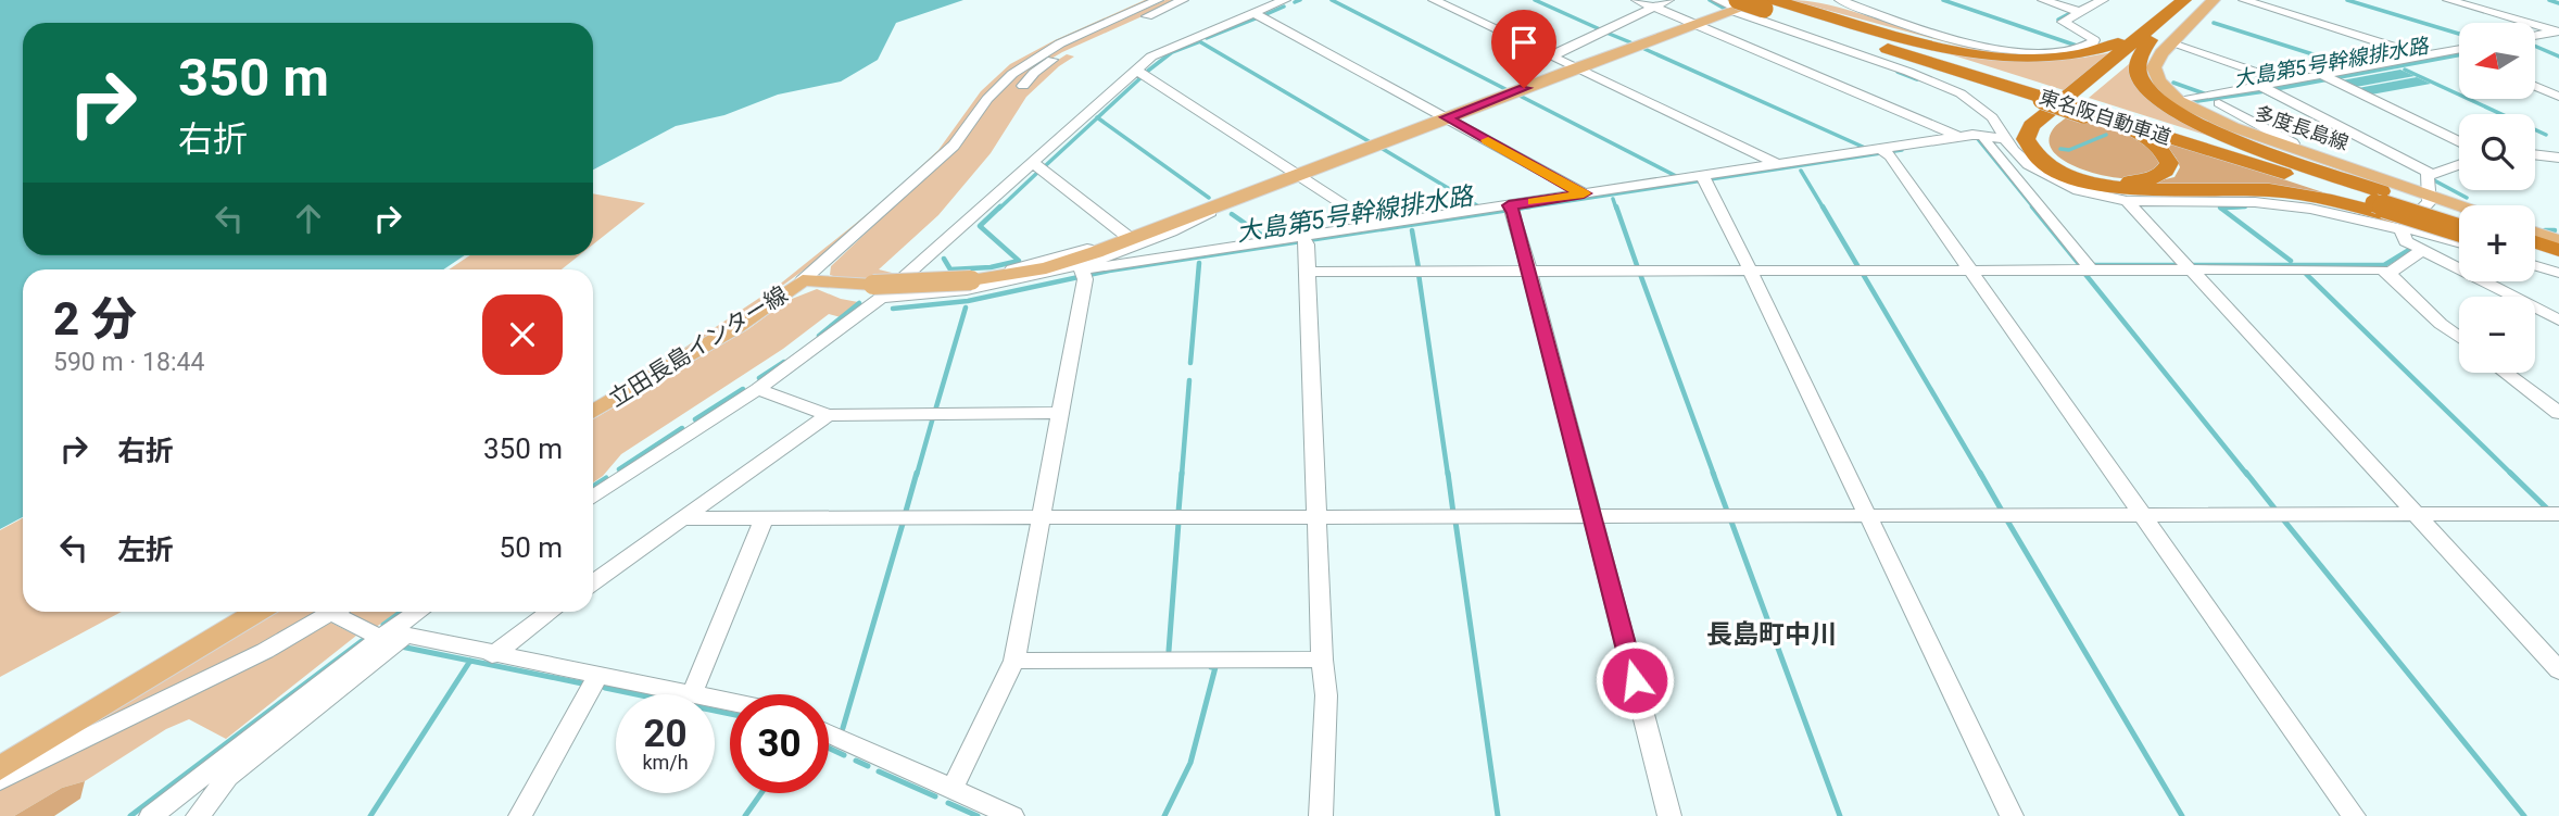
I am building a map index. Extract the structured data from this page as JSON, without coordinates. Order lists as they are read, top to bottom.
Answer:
{
  "streets": {
    "highway": ["東名阪自動車道"],
    "main road": ["多度長島線", "立田長島インター線"]
  },
  "crossings": [
    ["東名阪自動車道", "立田長島インター線"]
  ],
  "districts": ["長島町中川"],
  "water": ["大島第5号幹線排水路"],
  "north": "left",
  "page": {
    "map_buttons": ["+", "−"],
    "turn": ["350 m", "右折"],
    "heading": ["2 分", "590 m · 18:44"],
    "list": [
      {
        "name": "右折",
        "value": "350 m"
      },
      {
        "name": "左折",
        "value": "50 m"
      }
    ],
    "speed": "20 km/h",
    "limit": "30"
  }
}
